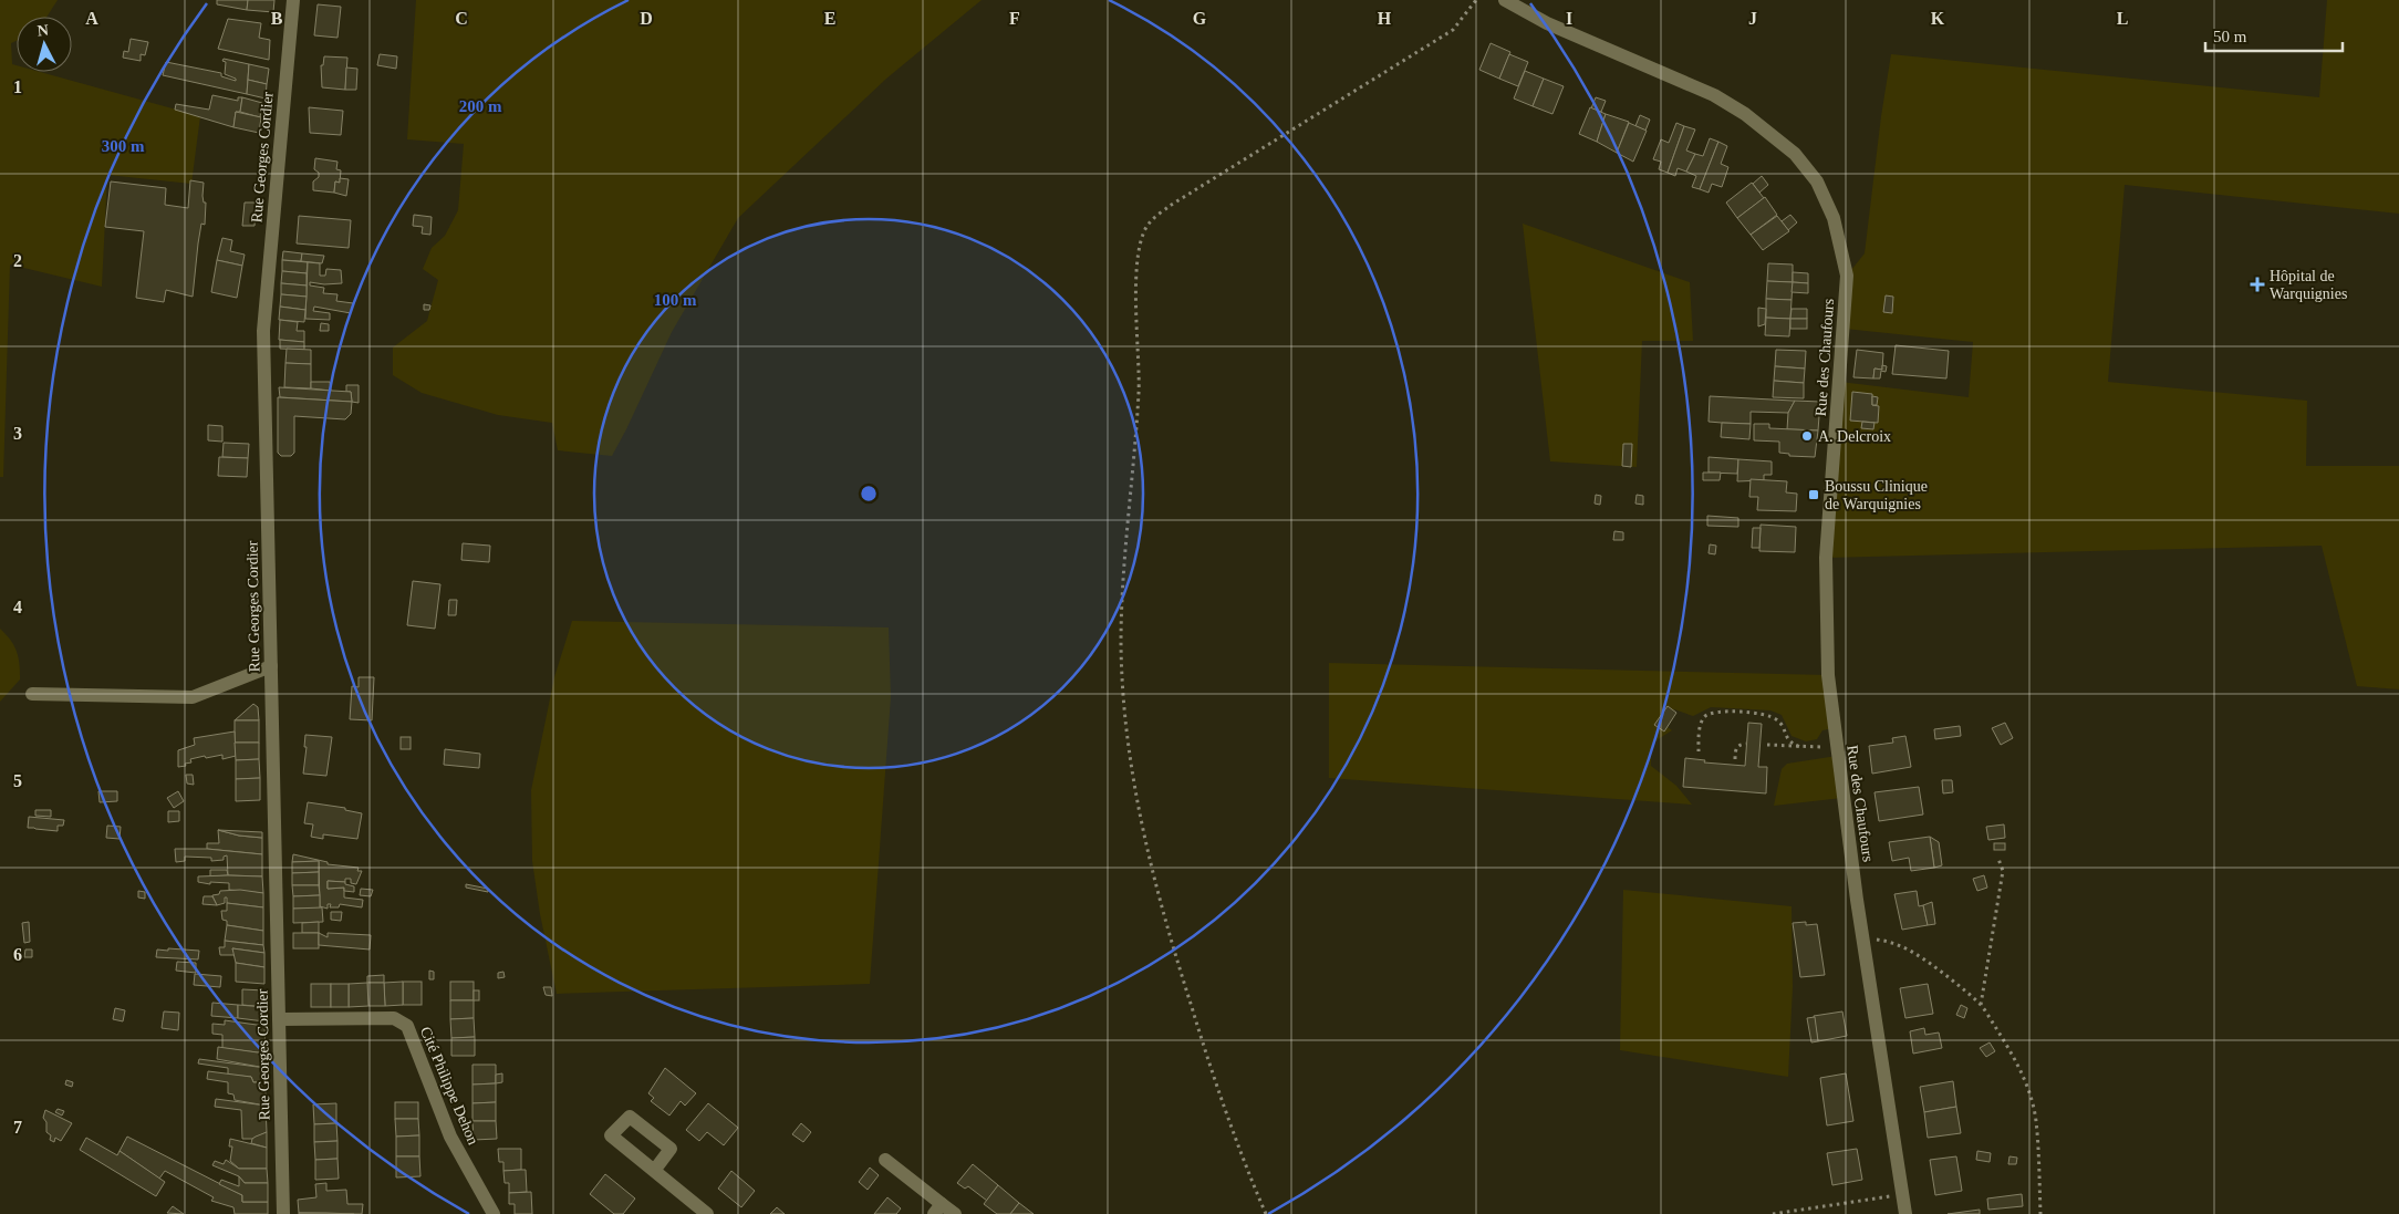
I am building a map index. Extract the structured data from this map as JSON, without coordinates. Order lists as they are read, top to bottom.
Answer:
{
  "streets": {
    "street": ["Rue Georges Cordier", "Rue des Chaufours", "Cité Philippe Dehon"]
  },
  "crossings": [
    ["Rue Georges Cordier", "Cité Philippe Dehon"]
  ],
  "places": {
    "health": ["Hôpital de Warquignies"],
    "other": ["A. Delcroix"],
    "transit": ["Boussu Clinique de Warquignies"]
  },
  "scale_bar": "50 m",
  "north": "top",
  "grid": {
    "columns": [
      "A",
      "B",
      "C",
      "D",
      "E",
      "F",
      "G",
      "H",
      "I",
      "J",
      "K",
      "L"
    ],
    "rows": [
      "1",
      "2",
      "3",
      "4",
      "5",
      "6",
      "7"
    ]
  },
  "rings": ["200 m", "300 m", "100 m"]
}
